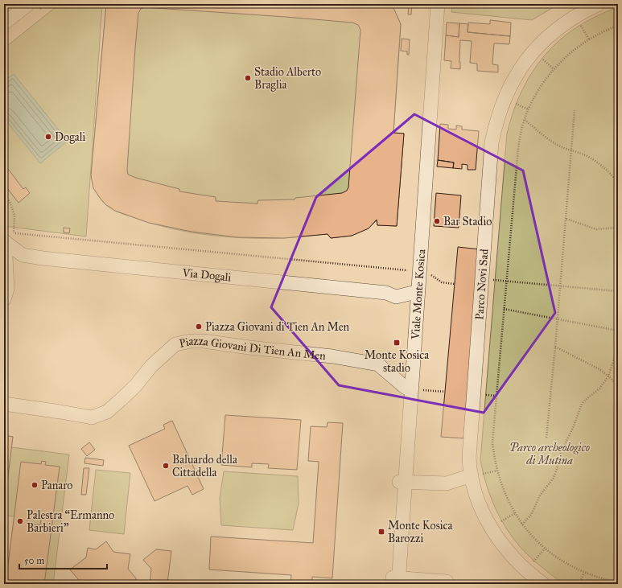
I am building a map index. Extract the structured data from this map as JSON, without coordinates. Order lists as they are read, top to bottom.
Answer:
{
  "streets": {
    "street": [
      "Via Dogali",
      "Parco Novi Sad",
      "Viale Monte Kosica",
      "Piazza Giovani Di Tien An Men"
    ]
  },
  "crossings": [
    ["Via Dogali", "Viale Monte Kosica"],
    ["Viale Monte Kosica", "Piazza Giovani Di Tien An Men"]
  ],
  "parks": ["Parco archeologico di Mutina"],
  "places": {
    "other": [
      "Stadio Alberto Braglia",
      "Dogali",
      "Bar Stadio",
      "Piazza Giovani di Tien An Men",
      "Baluardo della Cittadella",
      "Panaro",
      "Palestra “Ermanno Barbieri”"
    ],
    "transit": ["Monte Kosica stadio", "Monte Kosica Barozzi"]
  },
  "scale_bar": "50 m"
}
